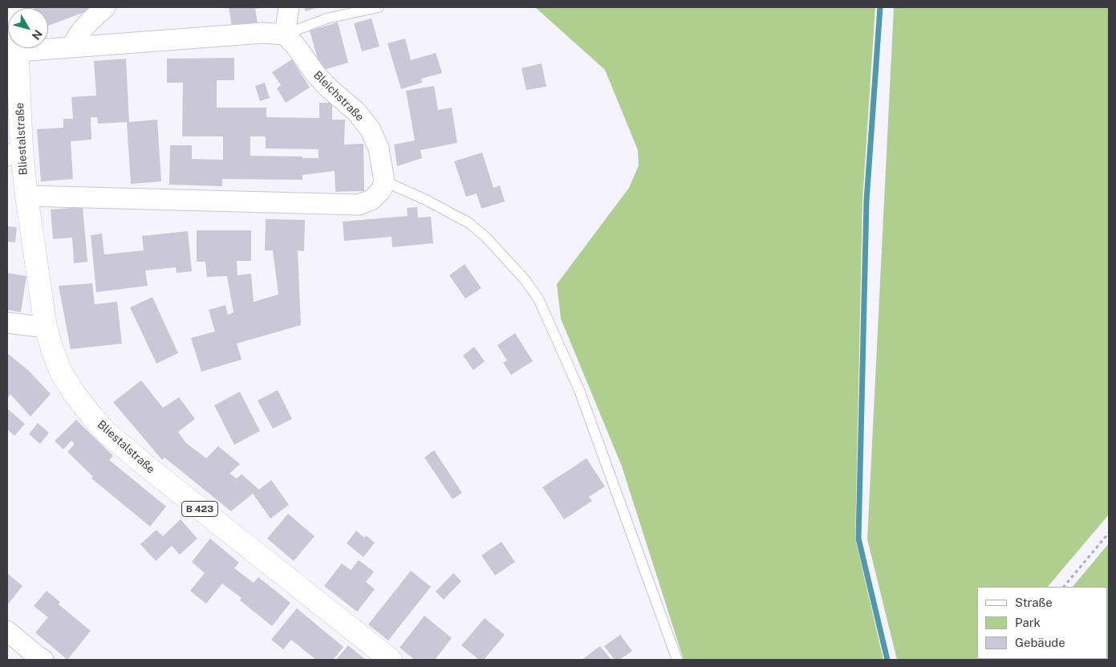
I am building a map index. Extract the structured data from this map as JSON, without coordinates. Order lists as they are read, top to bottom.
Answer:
{
  "streets": {
    "main road": ["Bliestalstraße", "B 423"],
    "street": ["Bleichstraße"]
  },
  "legend": ["Straße", "Park", "Gebäude"],
  "north": "bottom right"
}
